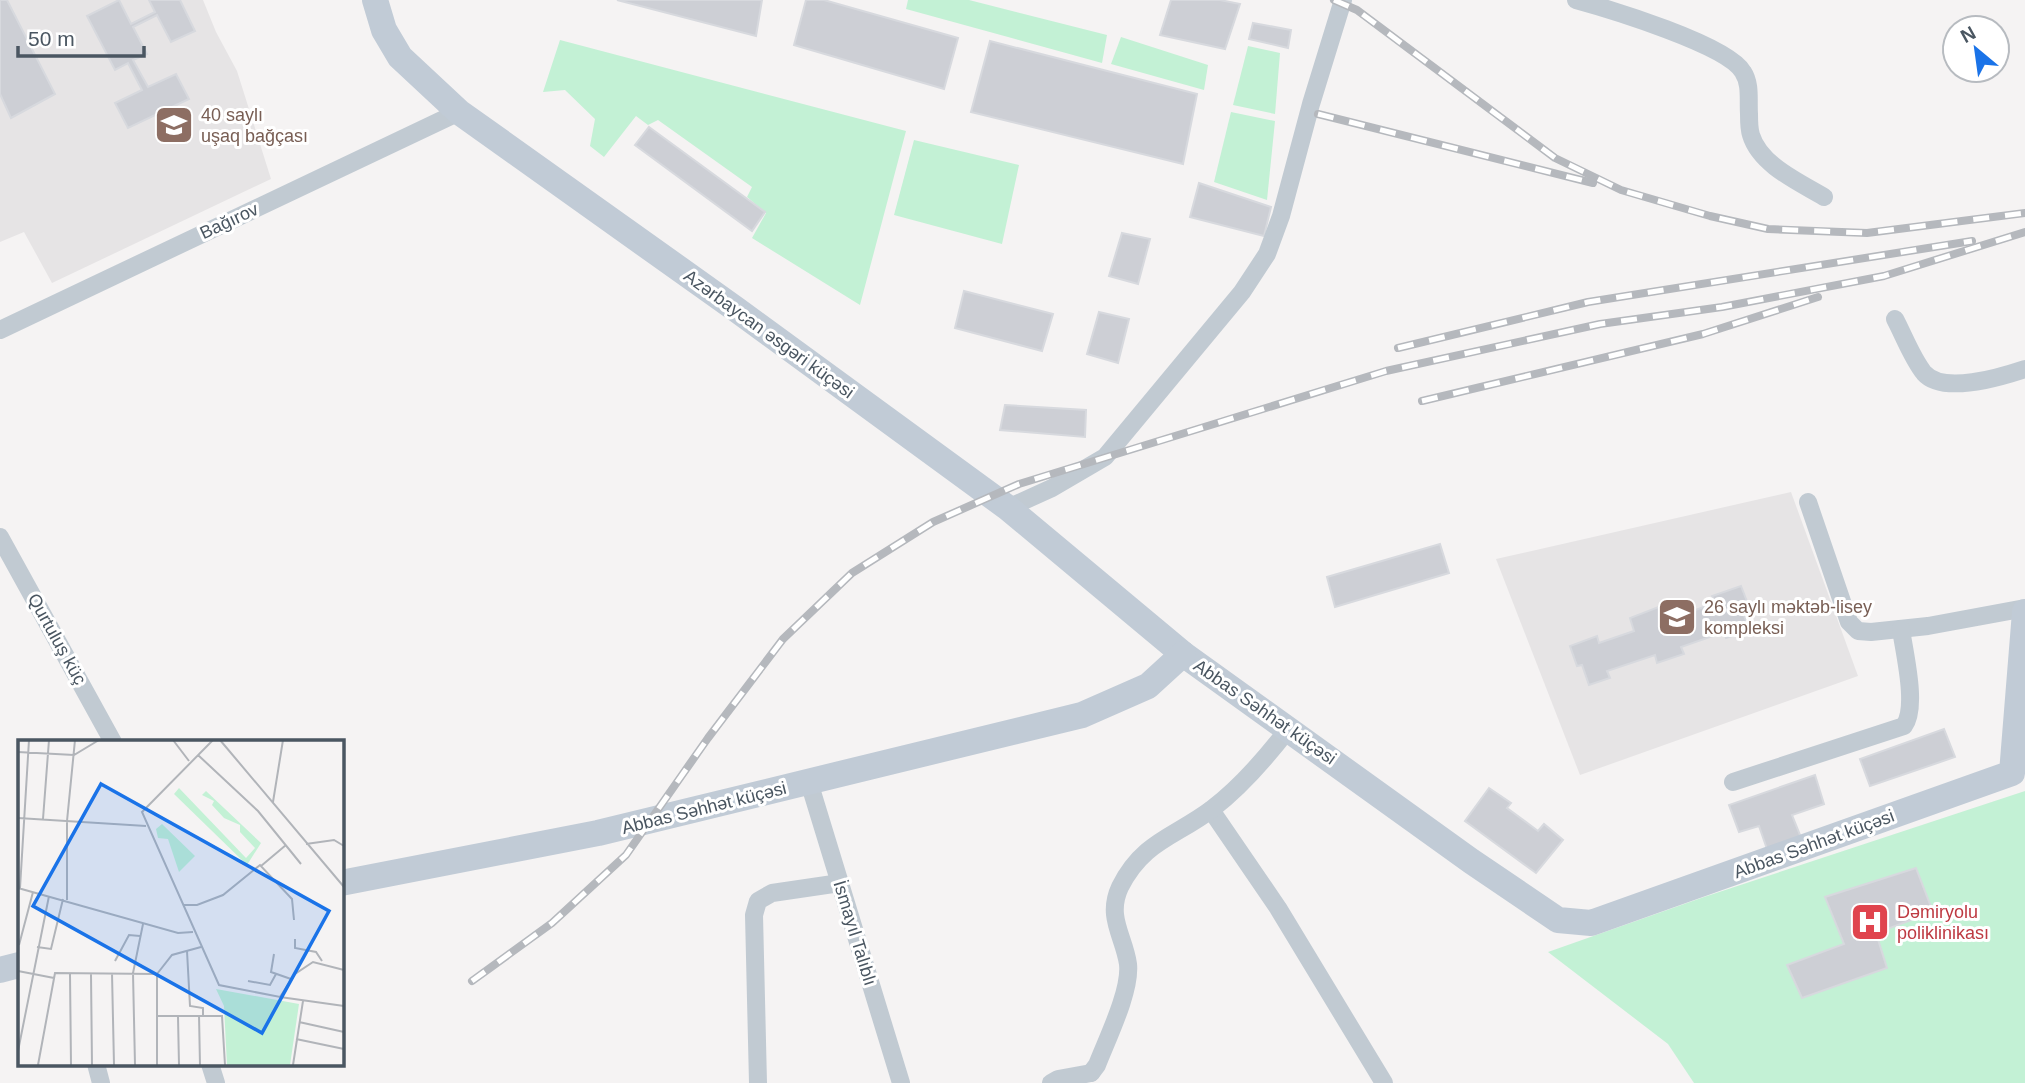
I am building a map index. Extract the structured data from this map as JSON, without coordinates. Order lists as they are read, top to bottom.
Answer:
{
  "streets": {
    "main road": ["Azərbaycan əsgəri küçəsi", "Abbas Səhhət küçəsi"],
    "street": ["Bağırov", "Qurtuluş küç", "İsmayıl Talıblı"]
  },
  "crossings": [
    ["Bağırov", "Azərbaycan əsgəri küçəsi"],
    ["Azərbaycan əsgəri küçəsi", "Abbas Səhhət küçəsi"],
    ["Abbas Səhhət küçəsi", "İsmayıl Talıblı"]
  ],
  "places": {
    "school or university": ["40 saylı uşaq bağçası", "26 saylı məktəb-lisey kompleksi"],
    "hospital": ["Dəmiryolu poliklinikası"]
  },
  "scale_bar": "50 m",
  "north": "top left"
}
